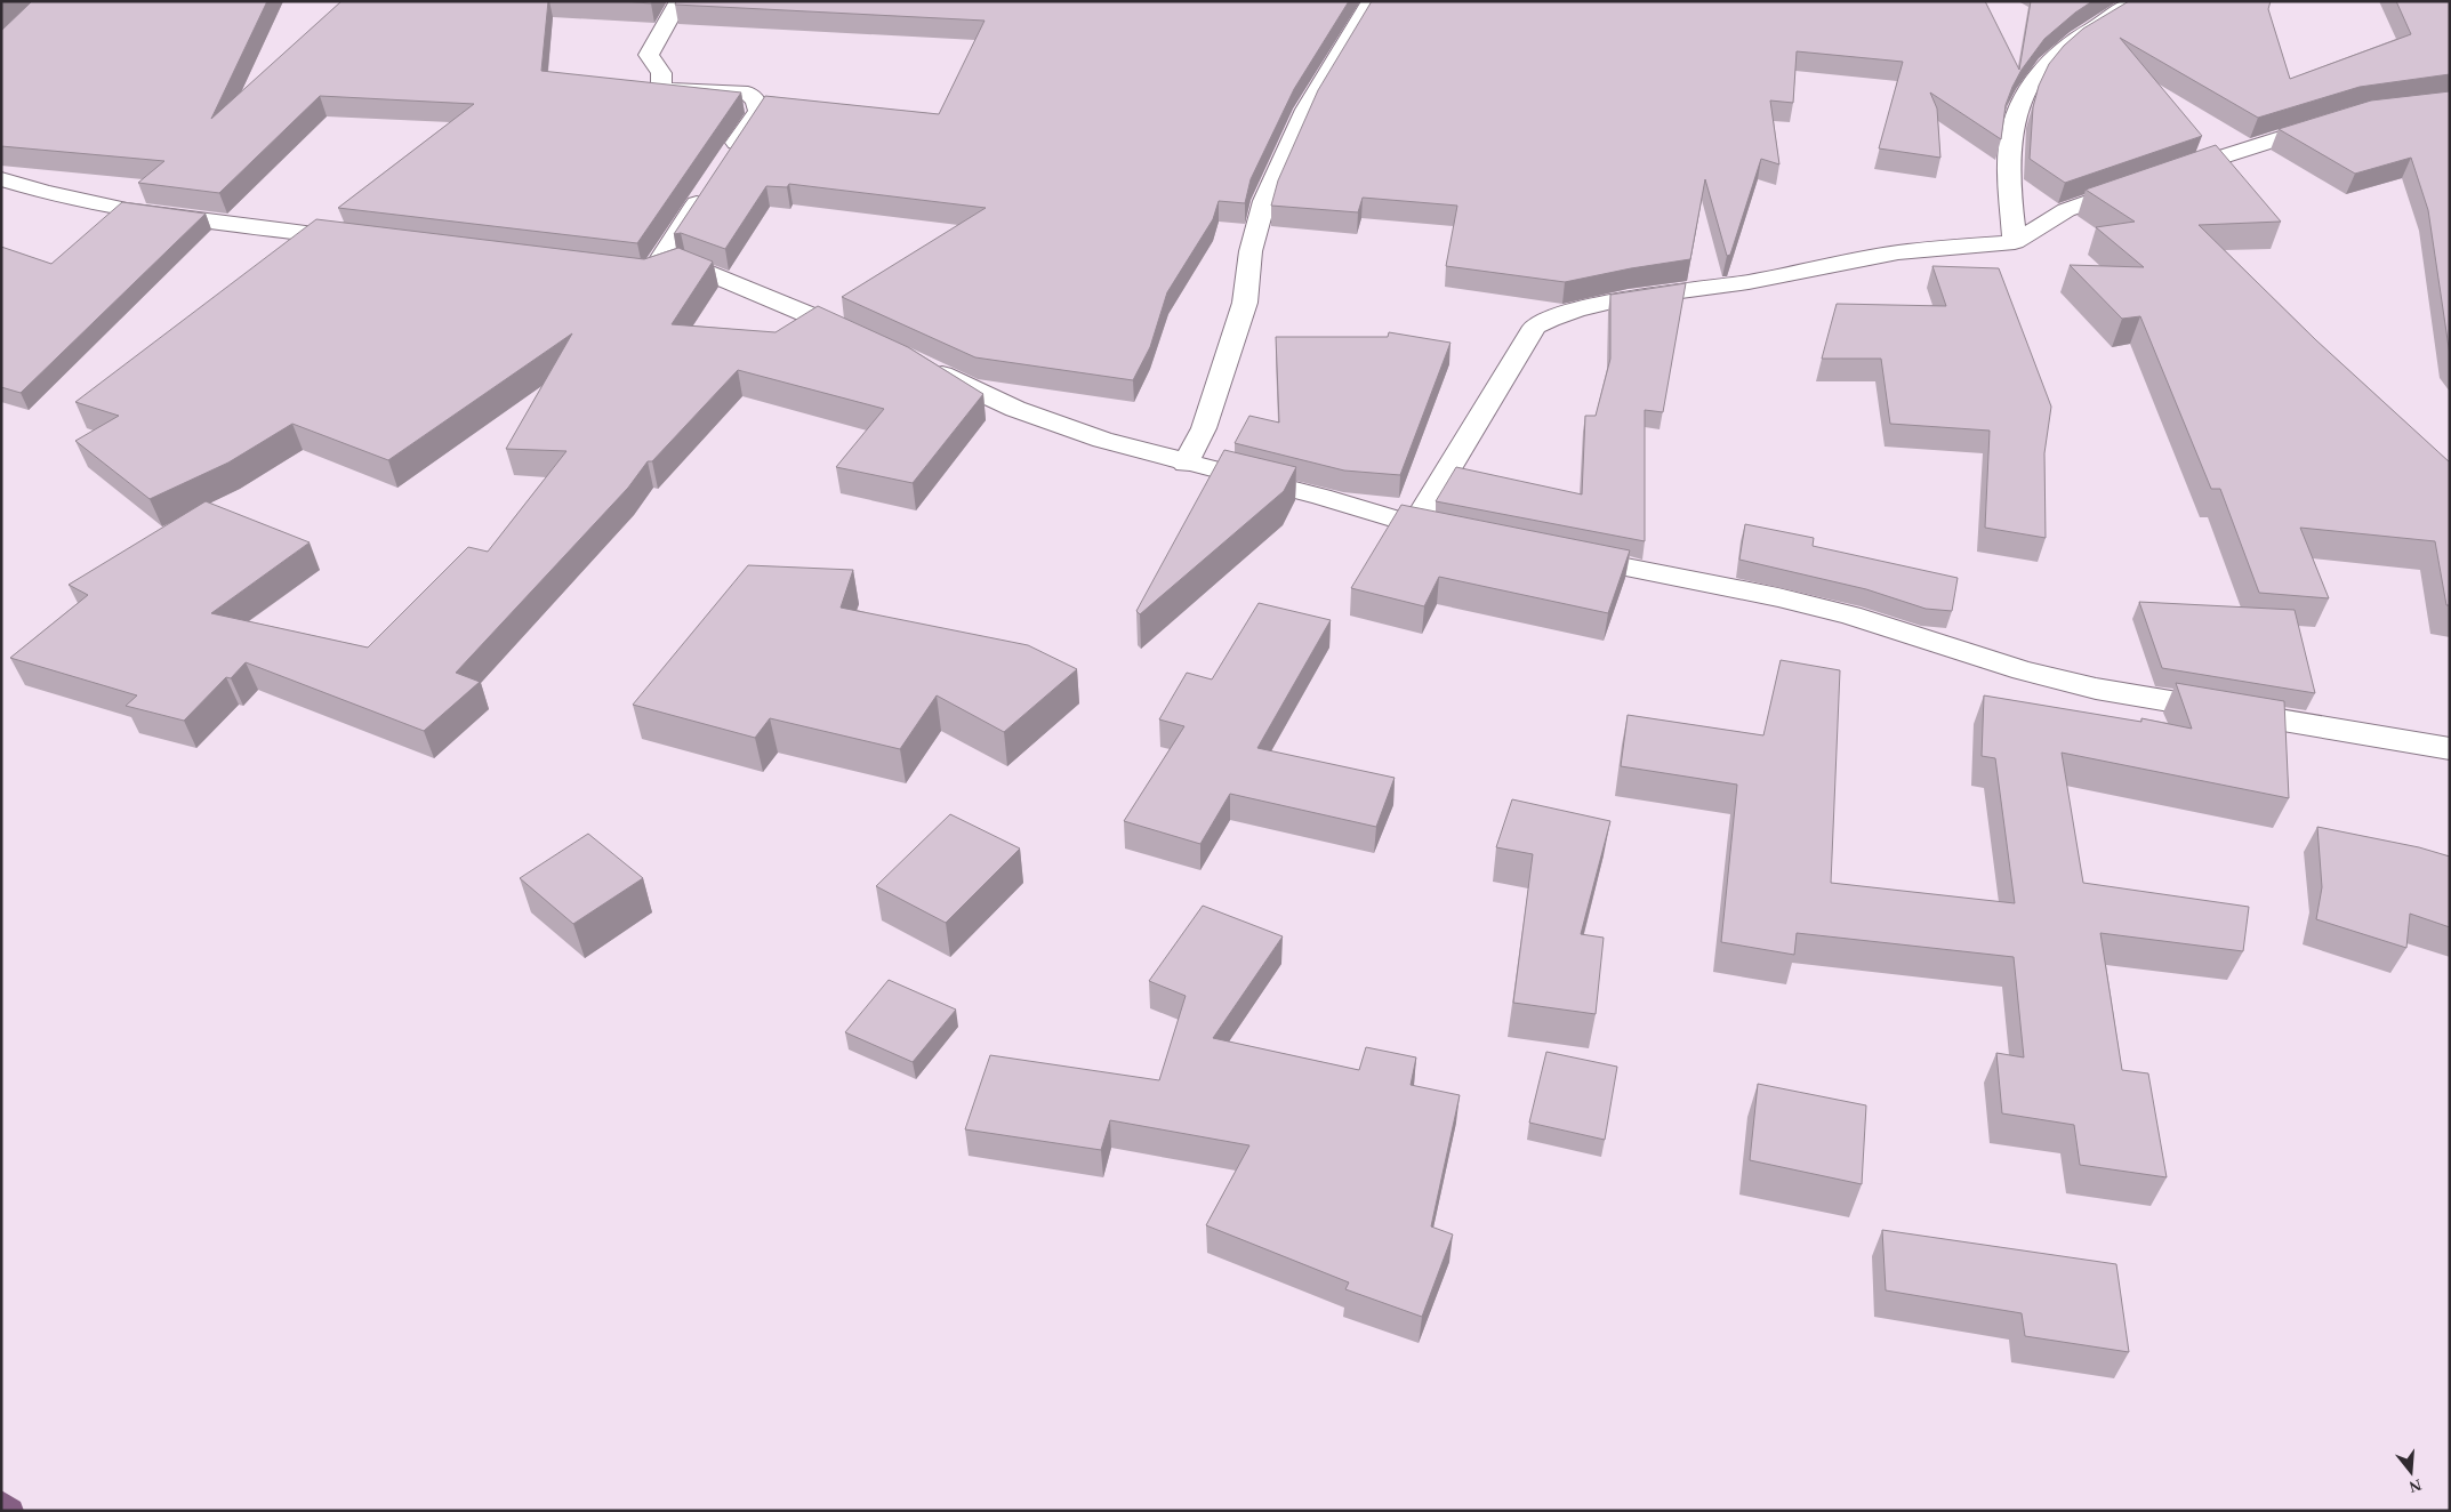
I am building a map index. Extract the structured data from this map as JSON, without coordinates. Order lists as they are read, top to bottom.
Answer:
{
  "north": "bottom"
}
